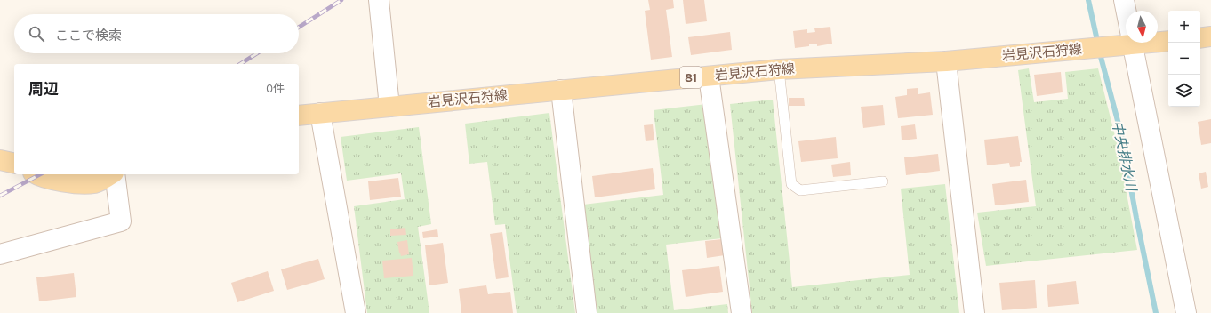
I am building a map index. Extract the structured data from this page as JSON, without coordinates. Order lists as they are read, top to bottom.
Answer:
{
  "streets": {
    "main road": ["岩見沢石狩線", "81"]
  },
  "water": ["中央排水川"],
  "north": "bottom",
  "page": {
    "map_buttons": ["+", "−"],
    "search": "ここで検索",
    "heading": ["周辺", "0件"]
  }
}
